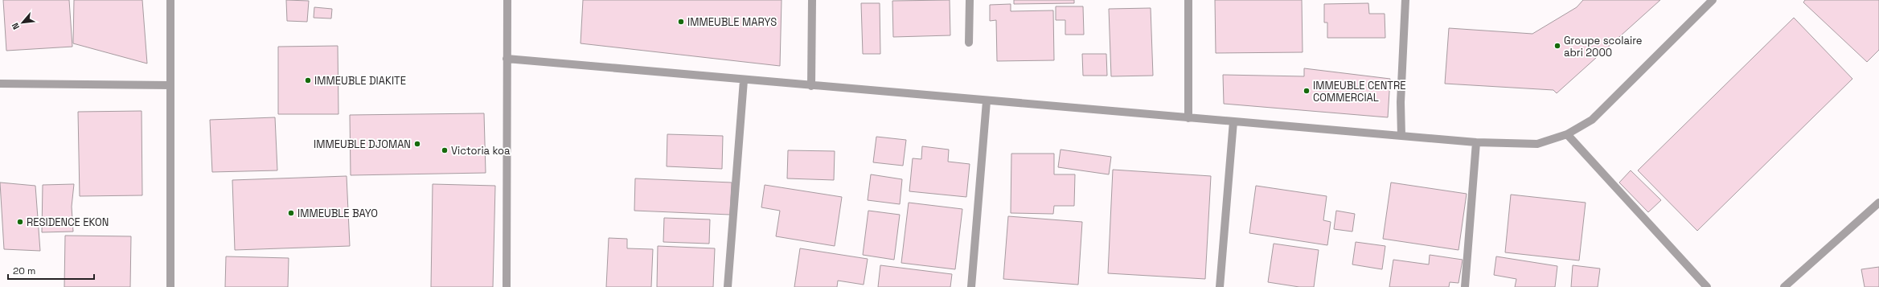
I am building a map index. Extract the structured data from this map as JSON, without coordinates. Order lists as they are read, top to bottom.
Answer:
{
  "places": [
    "IMMEUBLE MARYS",
    "Groupe scolaire abri 2000",
    "IMMEUBLE DIAKITE",
    "IMMEUBLE CENTRE COMMERCIAL",
    "IMMEUBLE DJOMAN",
    "Victoria koa",
    "IMMEUBLE BAYO",
    "RESIDENCE EKON"
  ],
  "scale_bar": "20 m",
  "north": "bottom left"
}
